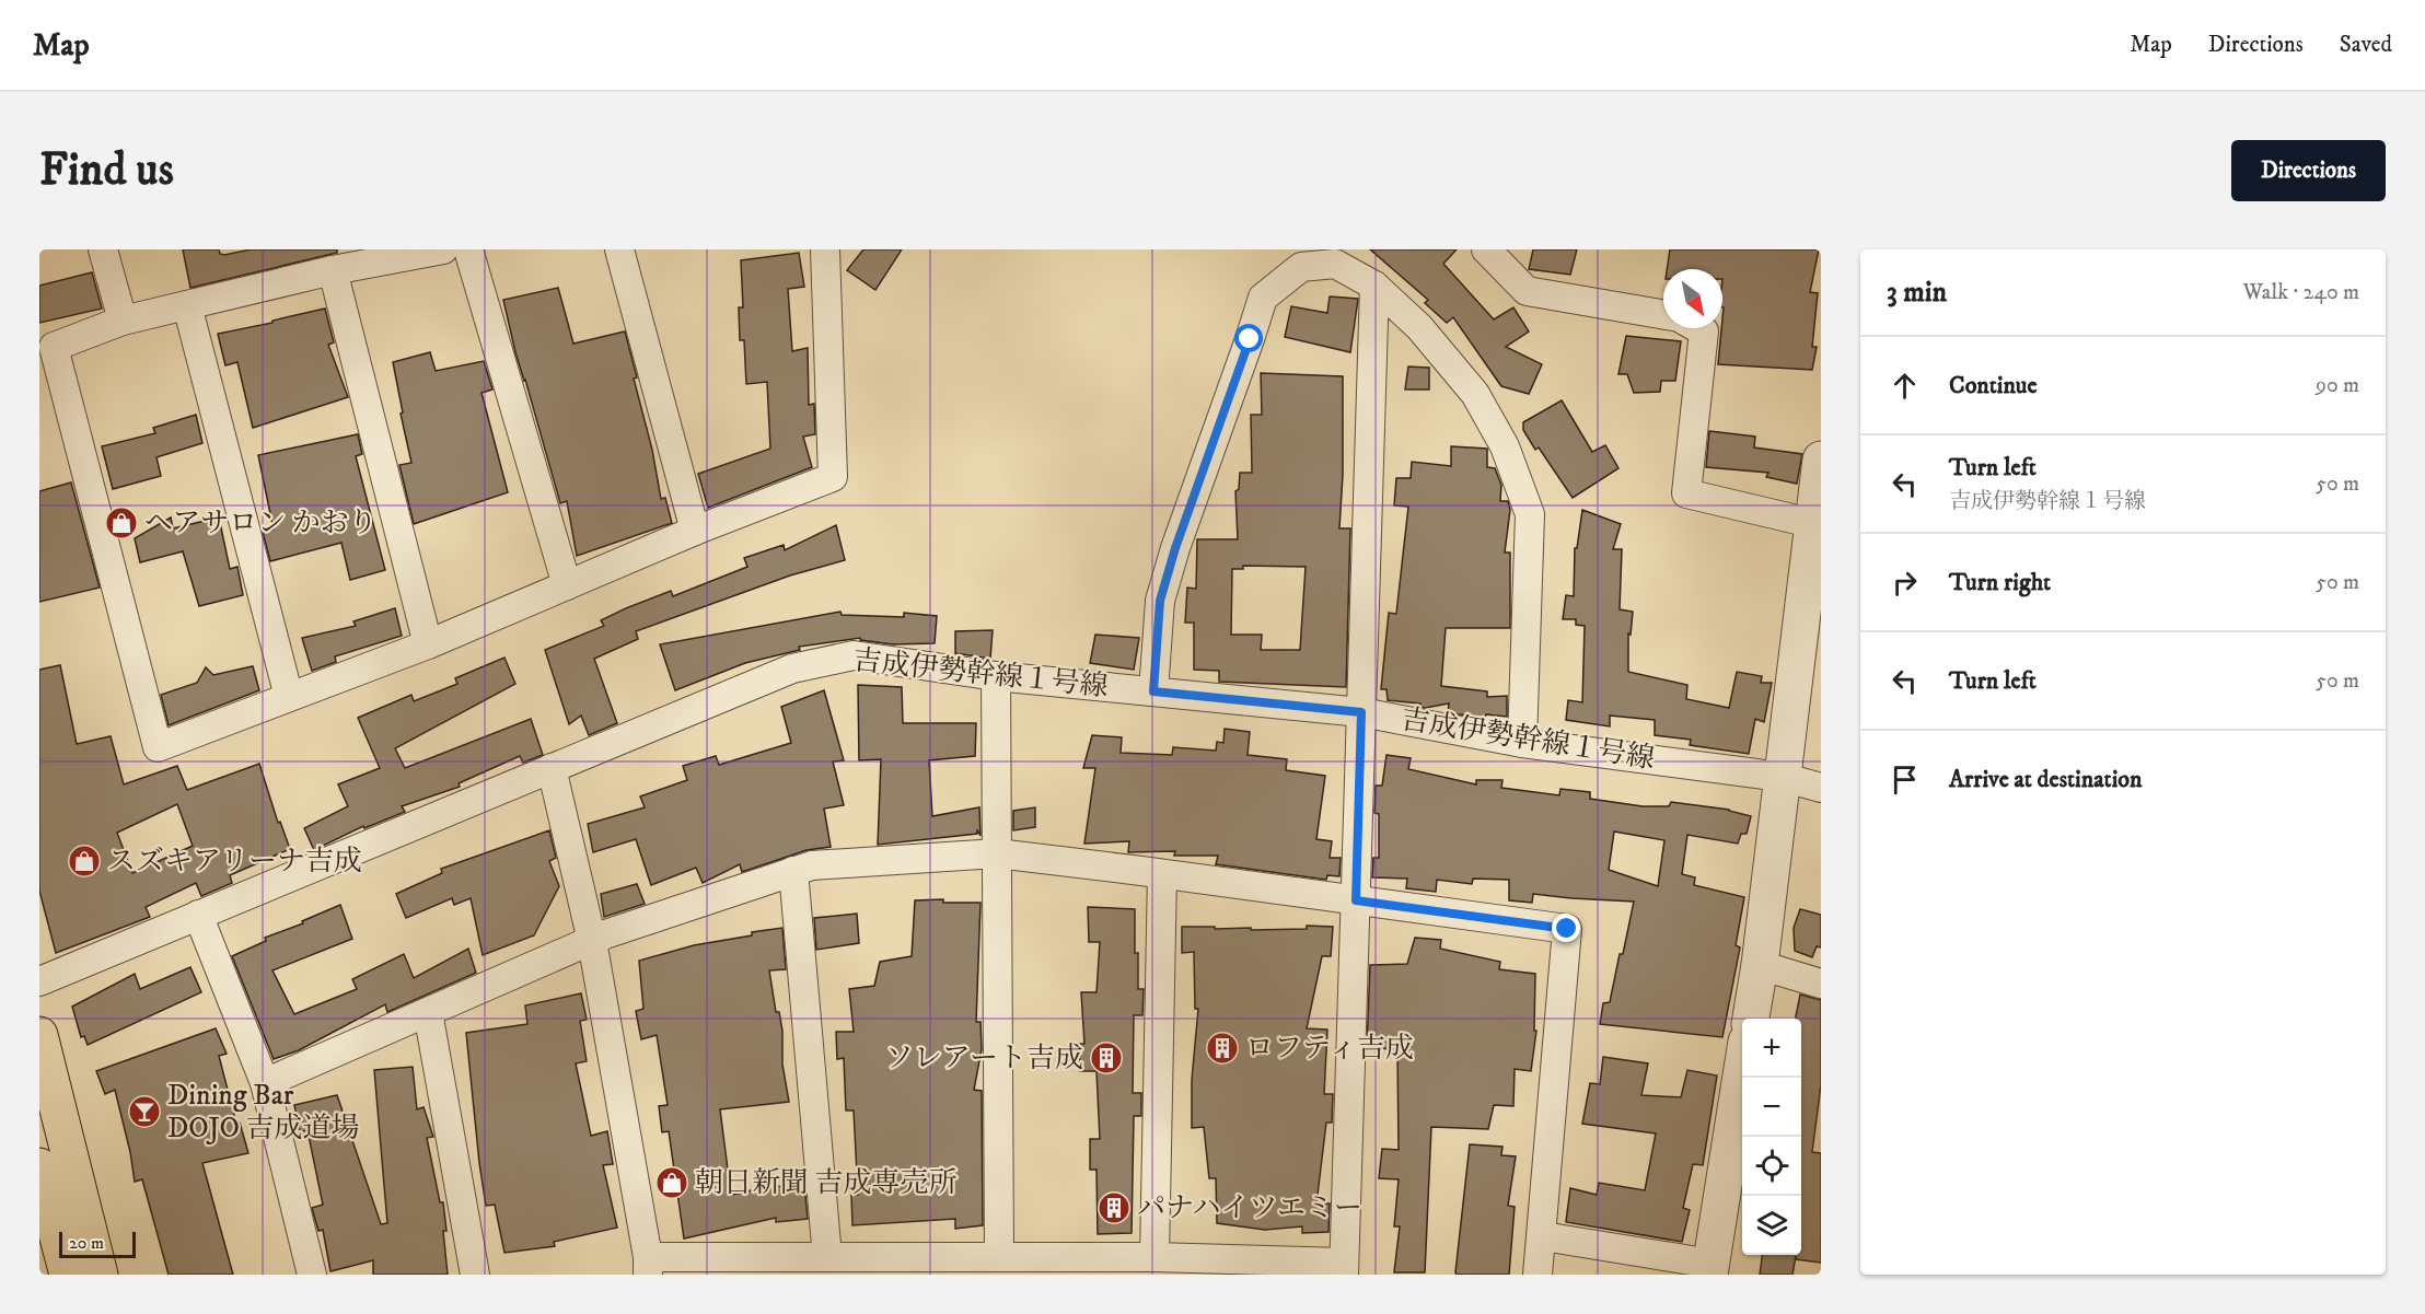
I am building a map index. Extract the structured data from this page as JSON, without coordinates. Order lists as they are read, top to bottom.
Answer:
{
  "streets": {
    "street": ["吉成伊勢幹線１号線"]
  },
  "places": {
    "shop": ["ヘアサロン かおり", "スズキアリーナ吉成", "朝日新聞 吉成専売所"],
    "building": ["ロフティ吉成", "ソレアート吉成", "パナハイツエミー"],
    "bar": ["Dining Bar DOJO 吉成道場"]
  },
  "scale_bar": "20 m",
  "north": "bottom right",
  "page": {
    "header": "Map",
    "nav": ["Map", "Directions", "Saved"],
    "buttons": "Directions",
    "title": "Find us",
    "heading": ["3 min", "Walk · 240 m"],
    "list": [
      ["Continue", "90 m"],
      ["Turn left", "吉成伊勢幹線１号線", "50 m"],
      ["Turn right", "50 m"],
      ["Turn left", "50 m"],
      "Arrive at destination"
    ],
    "map_buttons": ["+", "−"],
    "scale": "20 m"
  }
}
